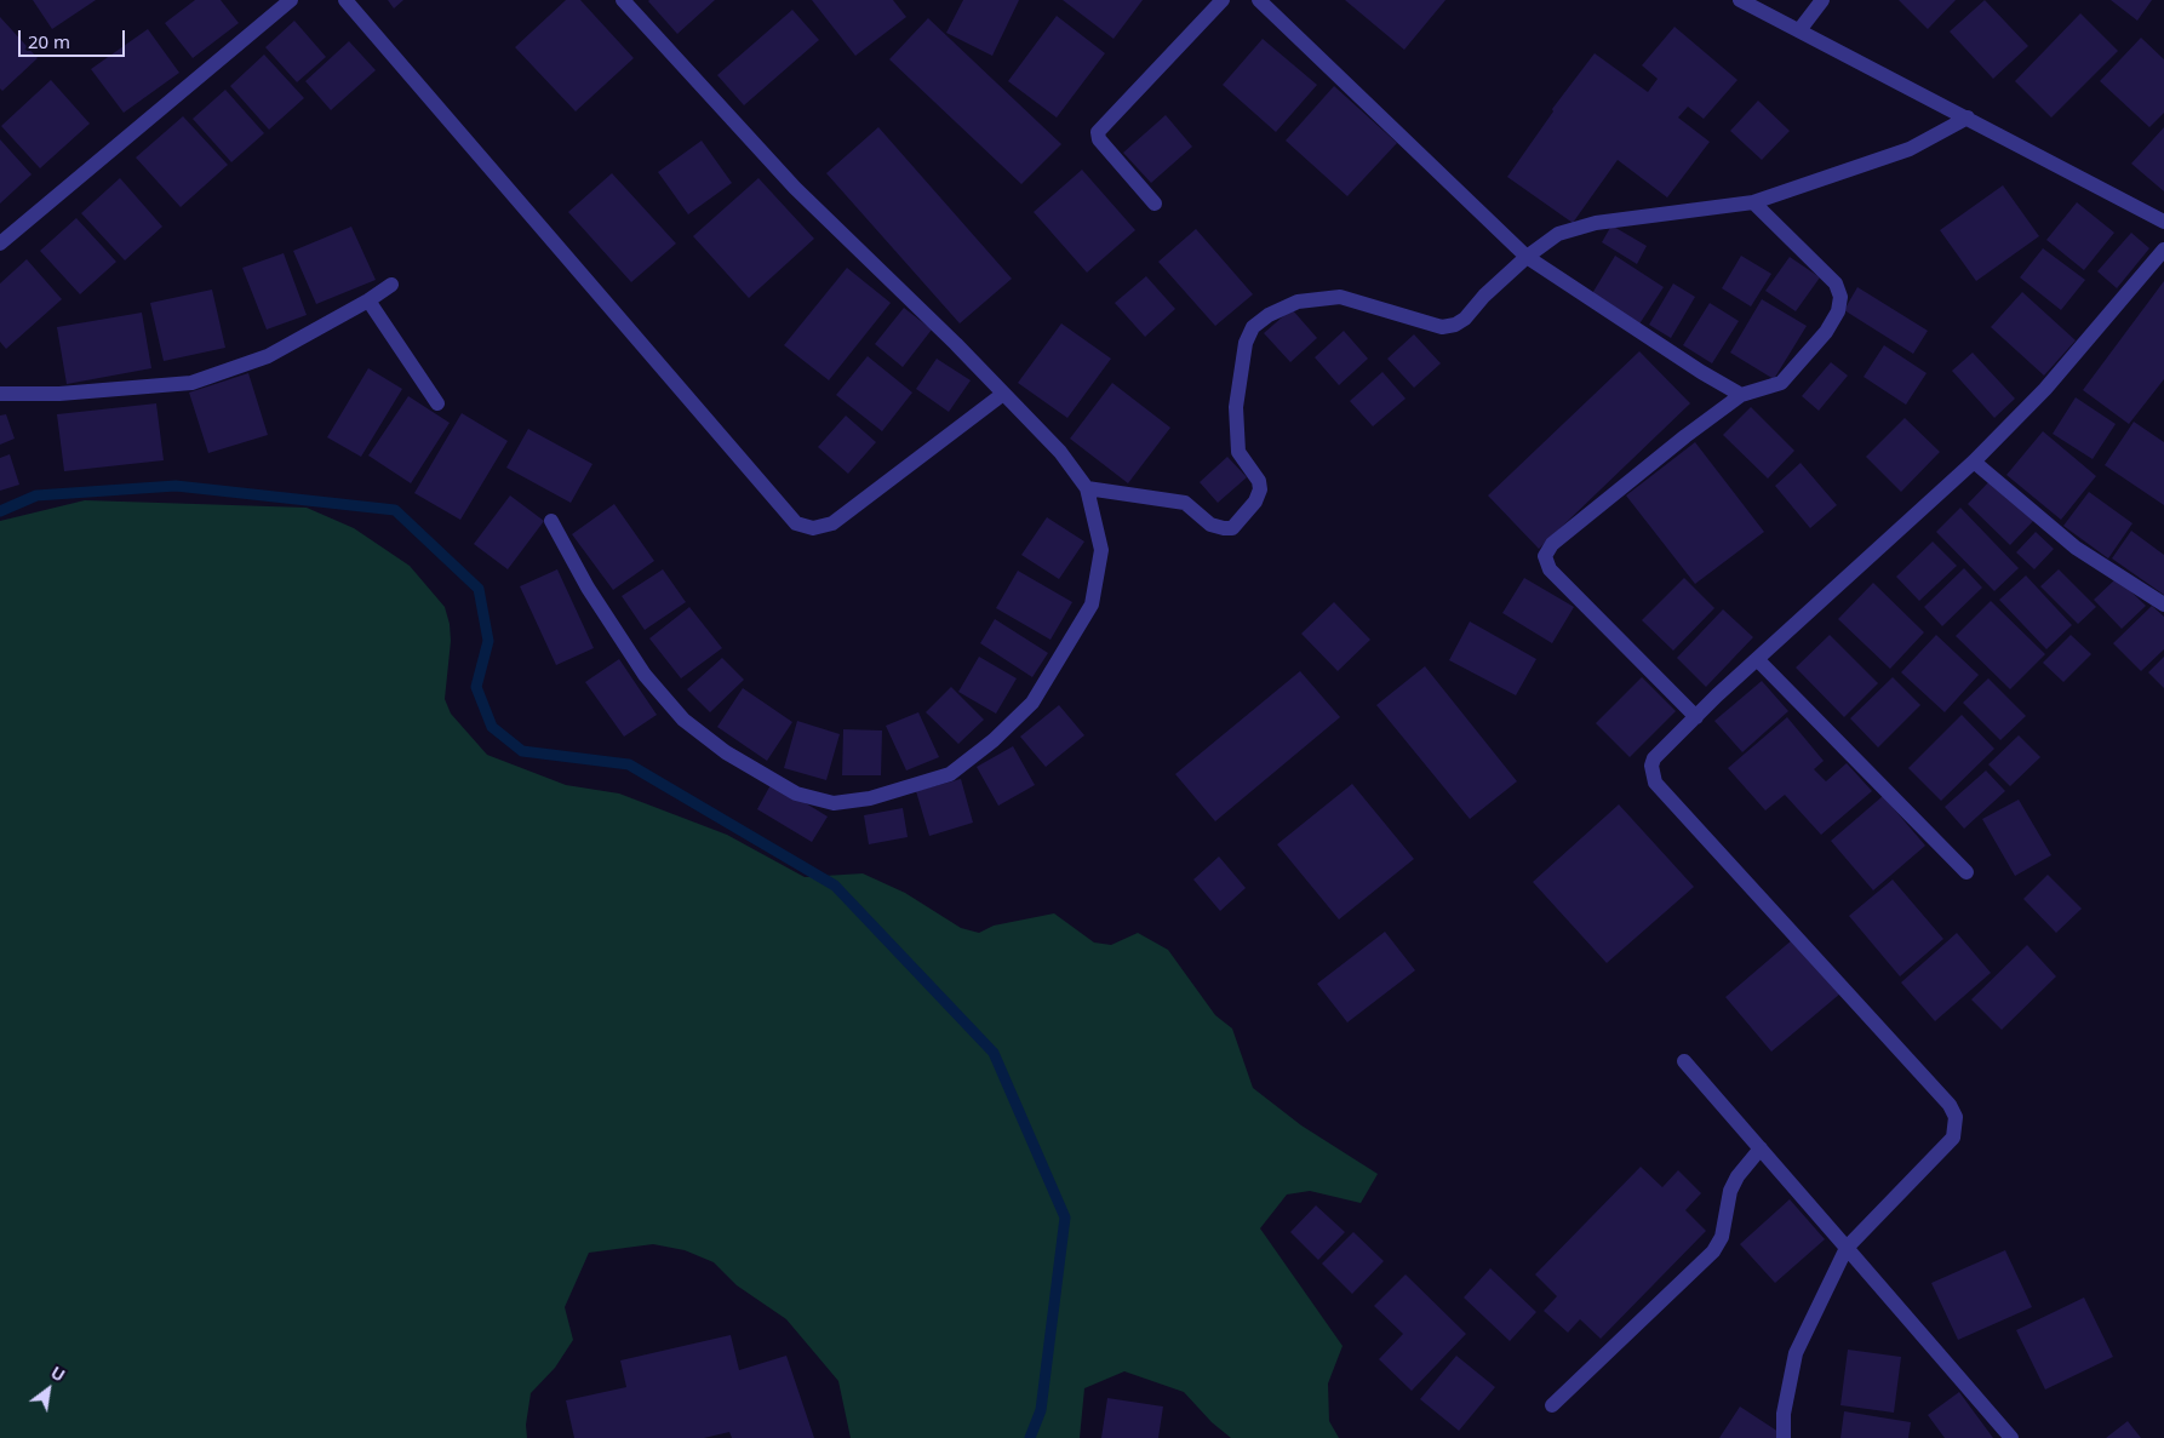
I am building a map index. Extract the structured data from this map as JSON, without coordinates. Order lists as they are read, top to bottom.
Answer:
{
  "scale_bar": "20 m",
  "north": "top right"
}
